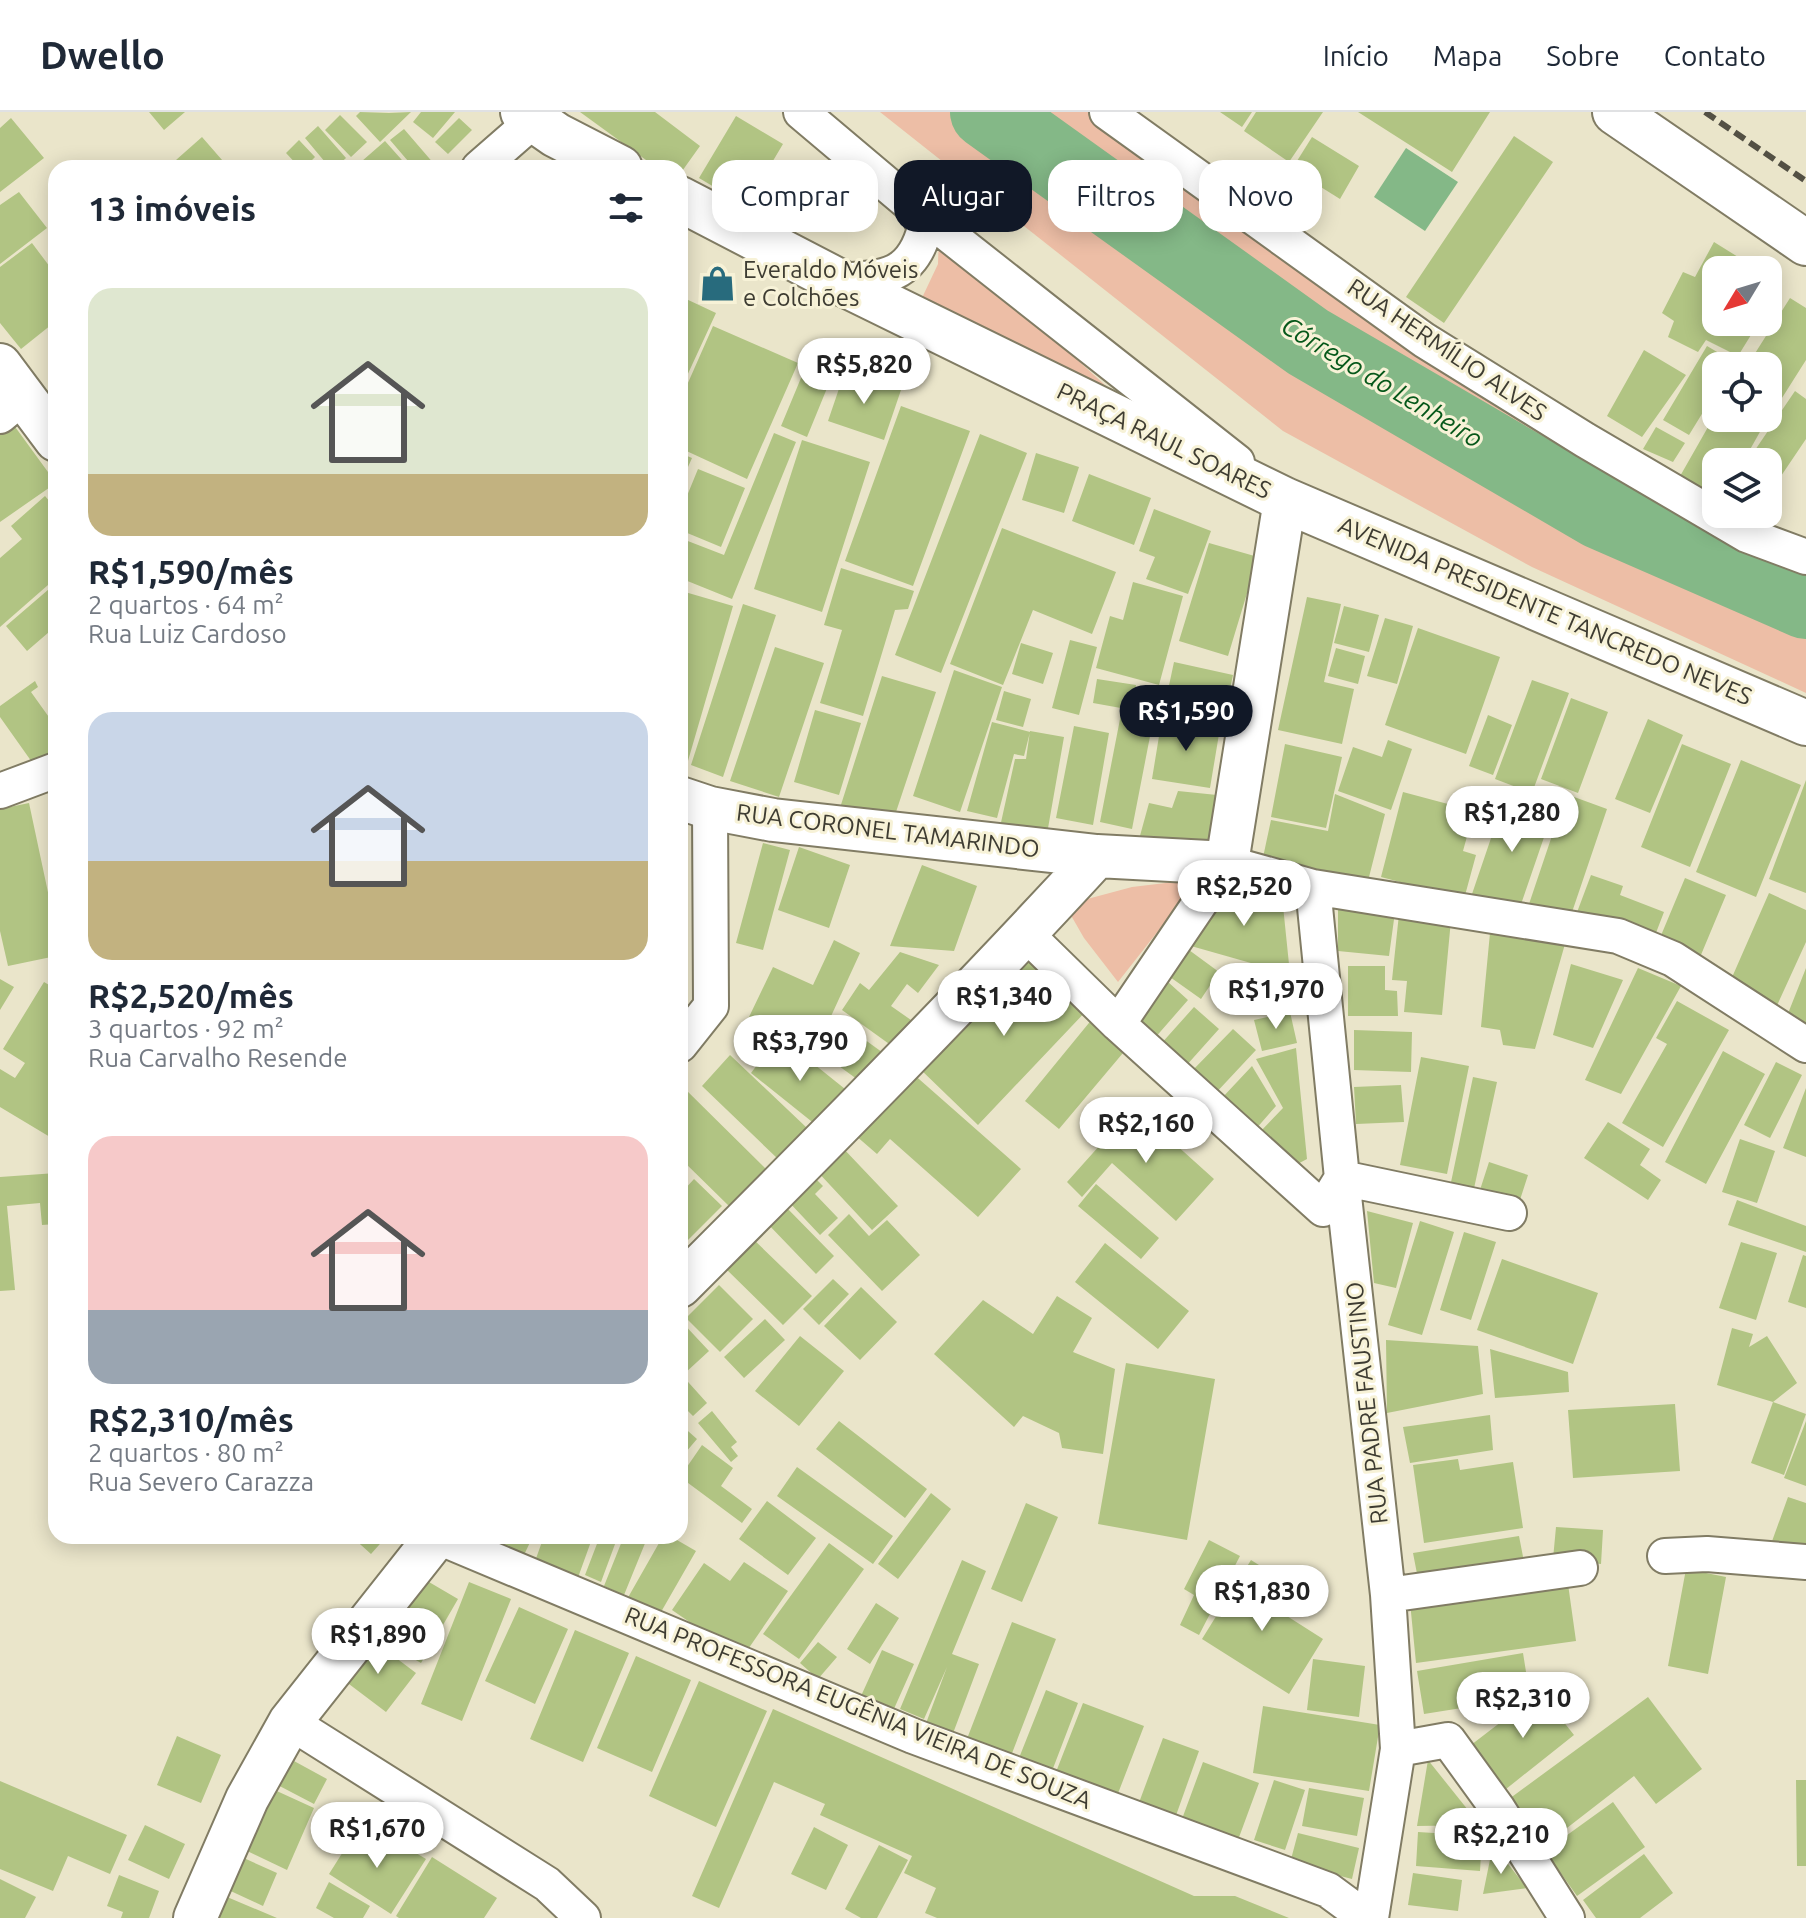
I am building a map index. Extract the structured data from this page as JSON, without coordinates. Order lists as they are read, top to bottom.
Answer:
{
  "streets": {
    "highway": ["PRAÇA RAUL SOARES", "AVENIDA PRESIDENTE TANCREDO NEVES"],
    "street": [
      "RUA HERMÍLIO ALVES",
      "RUA CORONEL TAMARINDO",
      "RUA PADRE FAUSTINO",
      "RUA PROFESSORA EUGÊNIA VIEIRA DE SOUZA"
    ]
  },
  "crossings": [
    ["PRAÇA RAUL SOARES", "AVENIDA PRESIDENTE TANCREDO NEVES"],
    ["RUA PADRE FAUSTINO", "RUA PROFESSORA EUGÊNIA VIEIRA DE SOUZA"]
  ],
  "water": ["Córrego do Lenheiro"],
  "places": {
    "shop": ["Everaldo Móveis e Colchões"]
  },
  "north": "bottom left",
  "page": {
    "header": "Dwello",
    "nav": [
      "Início",
      "Mapa",
      "Sobre",
      "Contato"
    ],
    "chip": [
      "Comprar",
      "Alugar",
      "Filtros",
      "Novo"
    ],
    "heading": "13 imóveis",
    "list": [
      {
        "name": "R$1,590/mês",
        "note": "2 quartos · 64 m² · Rua Luiz Cardoso"
      },
      {
        "name": "R$2,520/mês",
        "note": "3 quartos · 92 m² · Rua Carvalho Resende"
      },
      {
        "name": "R$2,310/mês",
        "note": "2 quartos · 80 m² · Rua Severo Carazza"
      }
    ],
    "price": [
      "R$5,820",
      "R$1,590",
      "R$1,280",
      "R$2,520",
      "R$1,970",
      "R$1,340",
      "R$3,790",
      "R$2,160",
      "R$1,830",
      "R$1,890",
      "R$2,310",
      "R$1,670",
      "R$2,210"
    ]
  }
}
